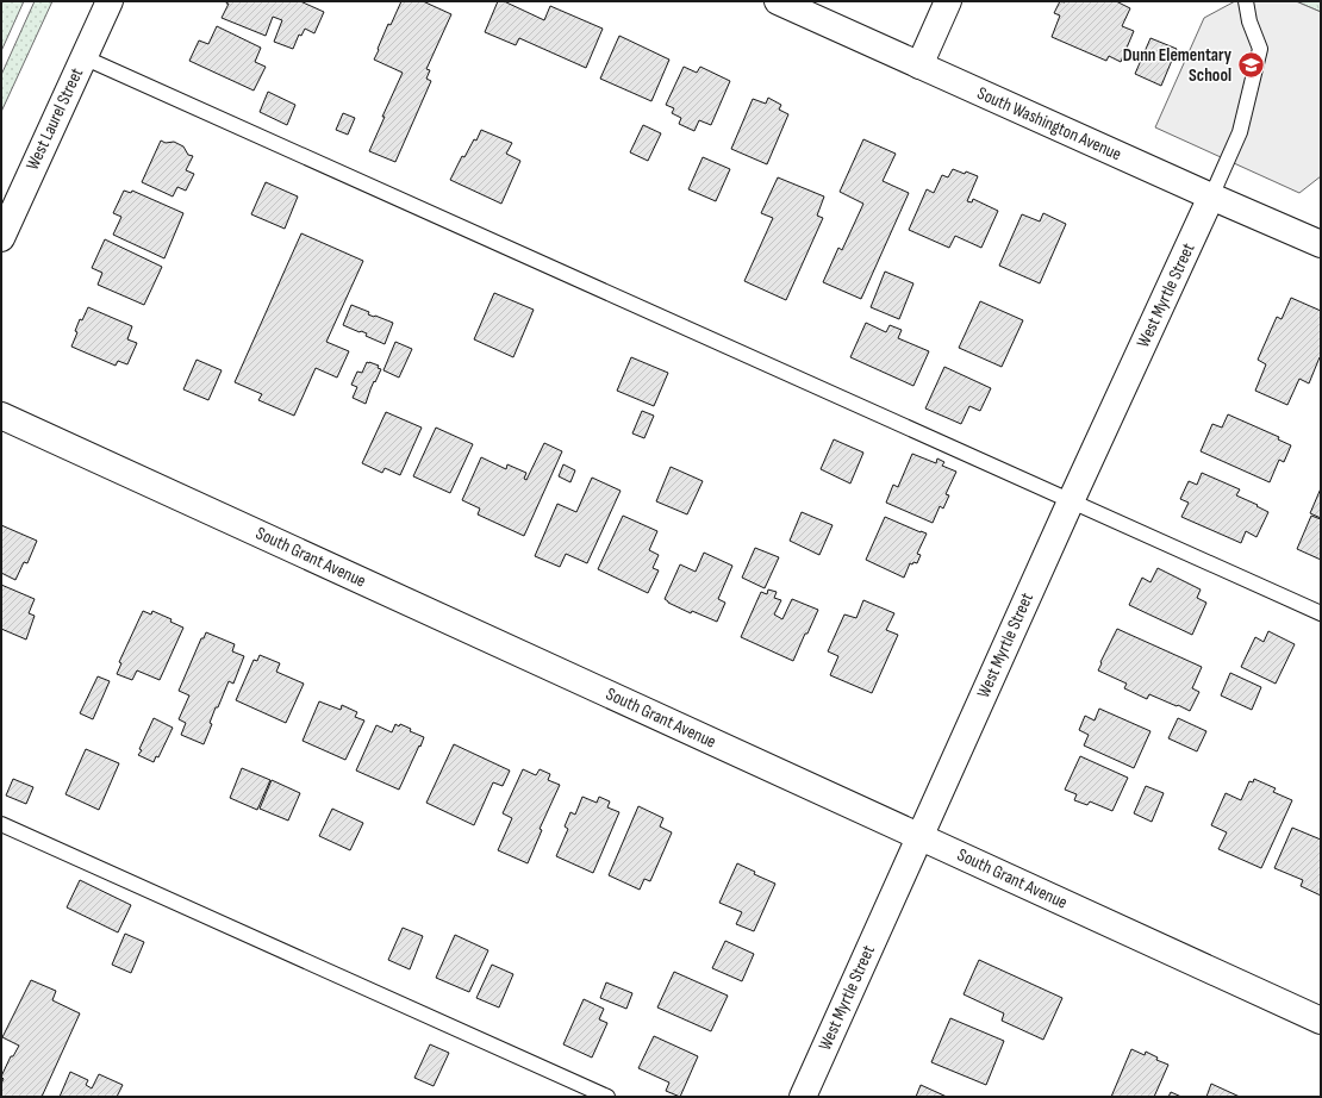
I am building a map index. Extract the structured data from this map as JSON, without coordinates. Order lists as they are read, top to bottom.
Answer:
{
  "streets": {
    "street": [
      "West Laurel Street",
      "South Washington Avenue",
      "West Myrtle Street",
      "South Grant Avenue"
    ]
  },
  "crossings": [
    ["South Washington Avenue", "West Myrtle Street"],
    ["West Myrtle Street", "South Grant Avenue"]
  ],
  "places": {
    "school or university": ["Dunn Elementary School"]
  }
}
